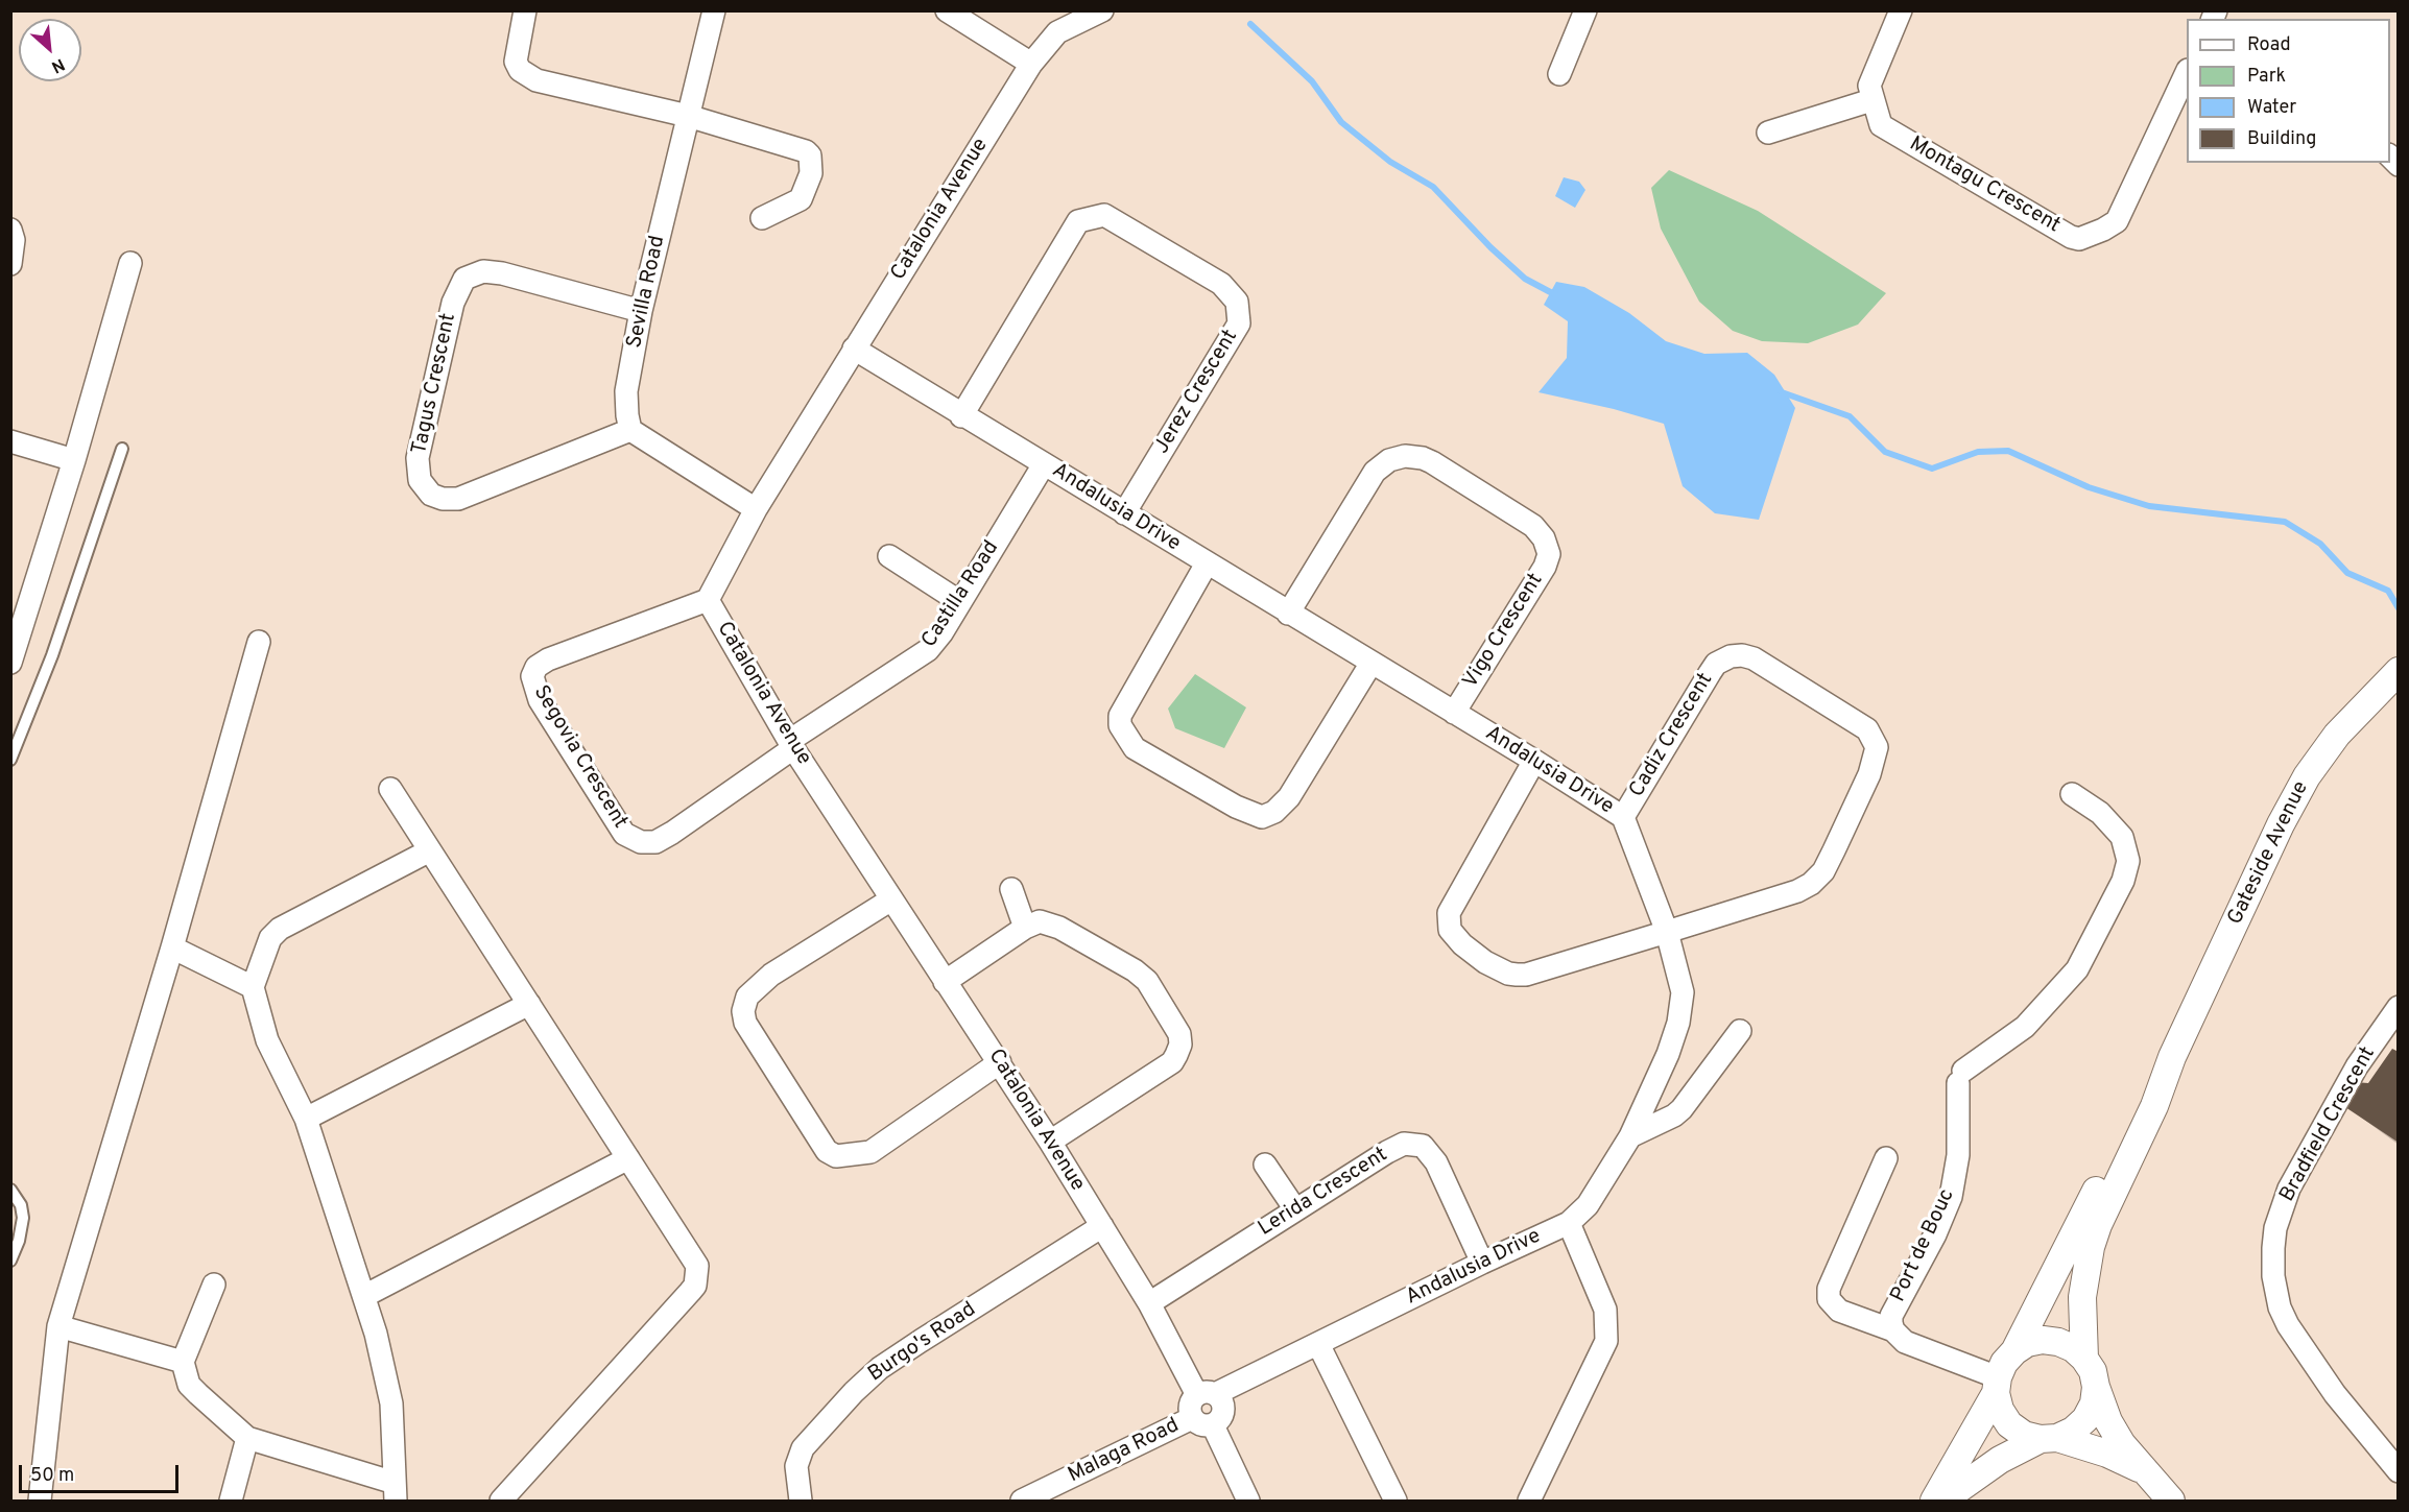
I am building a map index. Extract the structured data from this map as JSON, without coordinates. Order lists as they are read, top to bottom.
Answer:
{
  "streets": {
    "street": [
      "Montagu Crescent",
      "Catalonia Avenue",
      "Sevilla Road",
      "Tagus Crescent",
      "Jerez Crescent",
      "Andalusia Drive",
      "Castilla Road",
      "Vigo Crescent",
      "Cadiz Crescent",
      "Segovia Crescent",
      "Gateside Avenue",
      "Bradfield Crescent",
      "Lerida Crescent",
      "Port de Bouc",
      "Burgo's Road",
      "Malaga Road"
    ]
  },
  "crossings": [
    ["Catalonia Avenue", "Andalusia Drive"],
    ["Catalonia Avenue", "Castilla Road"],
    ["Catalonia Avenue", "Segovia Crescent"],
    ["Catalonia Avenue", "Lerida Crescent"],
    ["Catalonia Avenue", "Burgo's Road"],
    ["Sevilla Road", "Tagus Crescent"],
    ["Jerez Crescent", "Andalusia Drive"],
    ["Andalusia Drive", "Castilla Road"],
    ["Andalusia Drive", "Vigo Crescent"],
    ["Andalusia Drive", "Cadiz Crescent"],
    ["Andalusia Drive", "Lerida Crescent"],
    ["Castilla Road", "Segovia Crescent"],
    ["Gateside Avenue", "Port de Bouc"]
  ],
  "legend": [
    "Road",
    "Park",
    "Water",
    "Building"
  ],
  "scale_bar": "50 m",
  "north": "bottom right"
}
